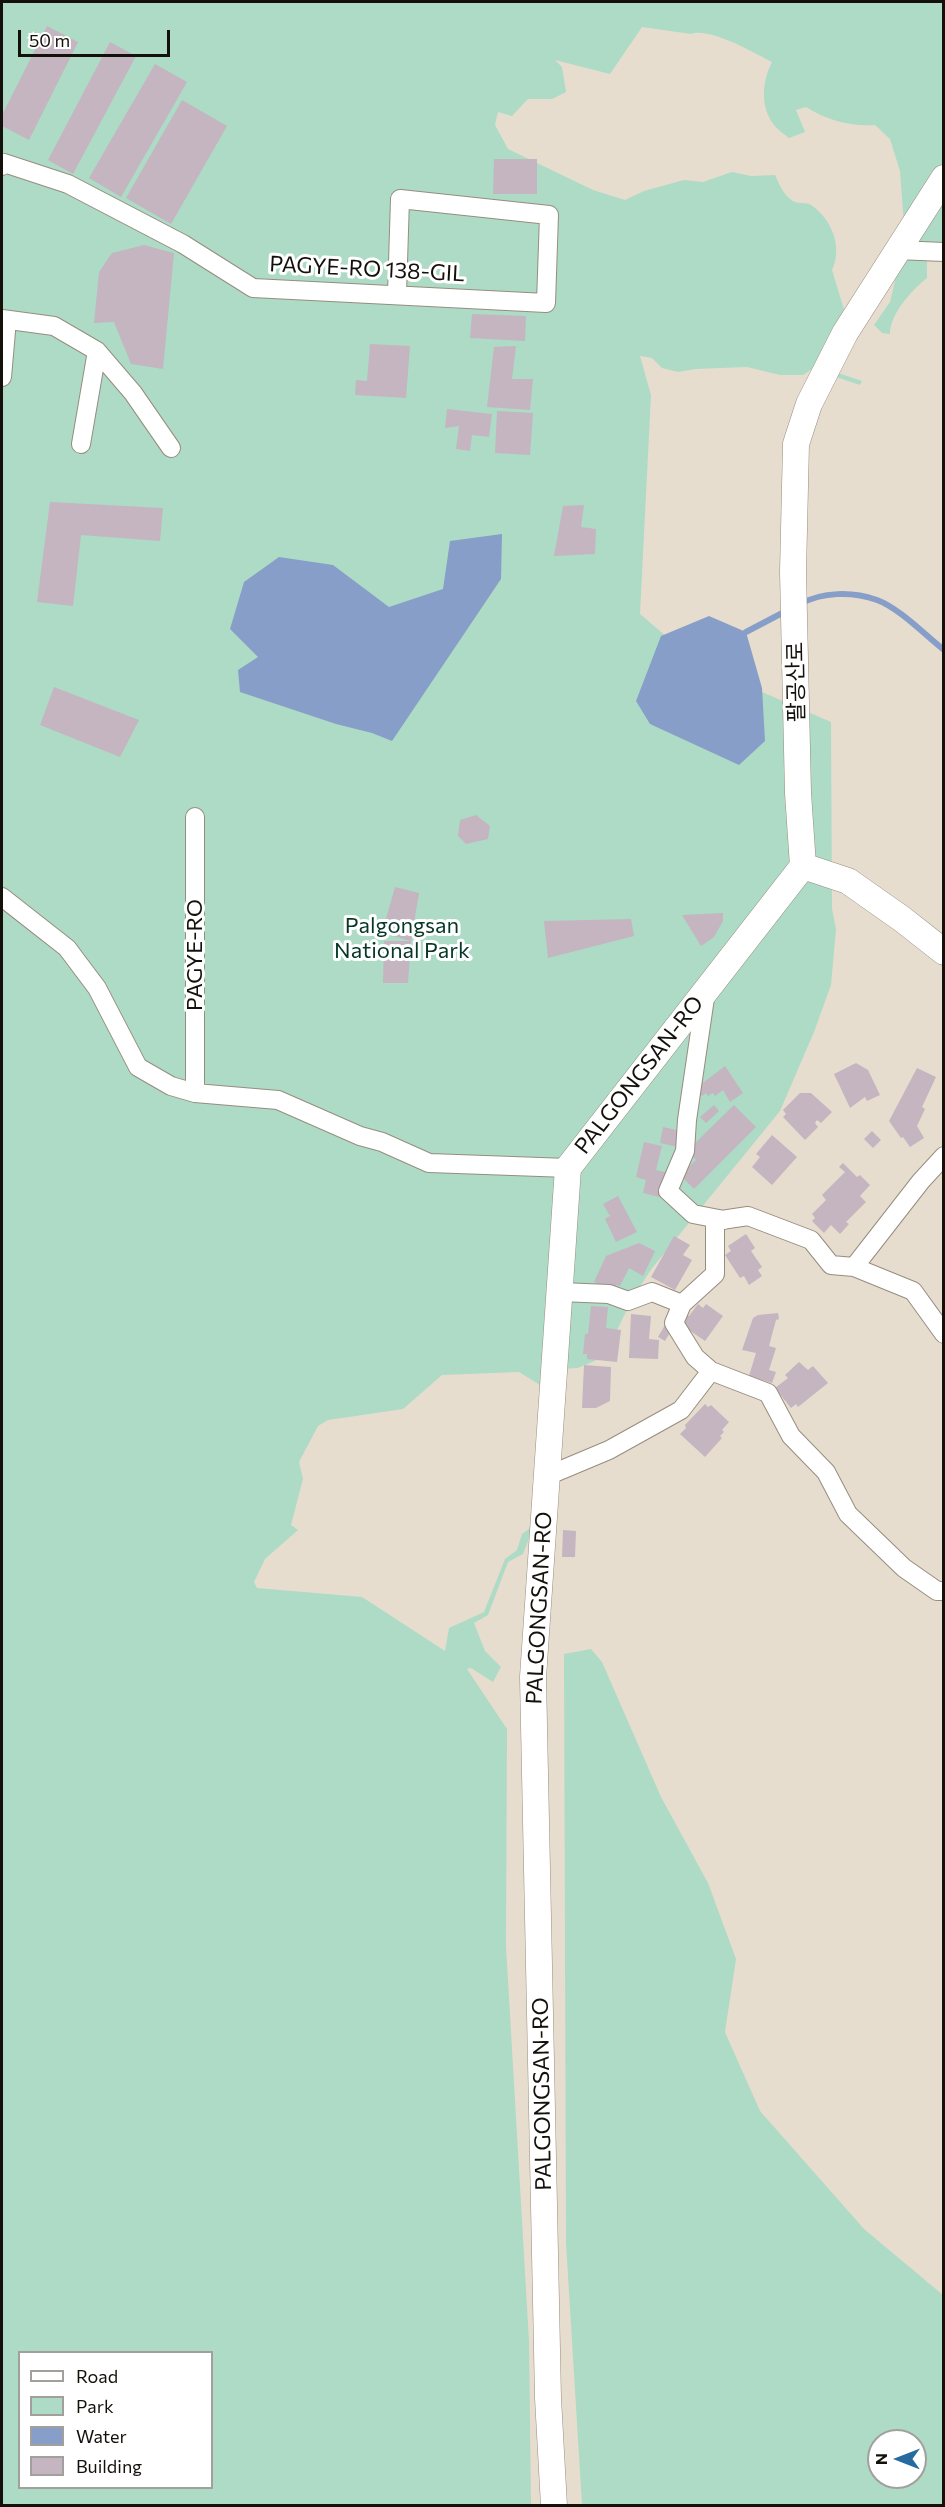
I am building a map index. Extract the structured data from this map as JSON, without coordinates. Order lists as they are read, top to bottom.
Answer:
{
  "streets": {
    "street": [
      "PAGYE-RO 138-GIL",
      "팔공산로",
      "PAGYE-RO",
      "PALGONGSAN-RO"
    ]
  },
  "crossings": [
    ["팔공산로", "PALGONGSAN-RO"]
  ],
  "parks": ["Palgongsan National Park"],
  "legend": [
    "Road",
    "Park",
    "Water",
    "Building"
  ],
  "scale_bar": "50 m",
  "north": "left"
}
